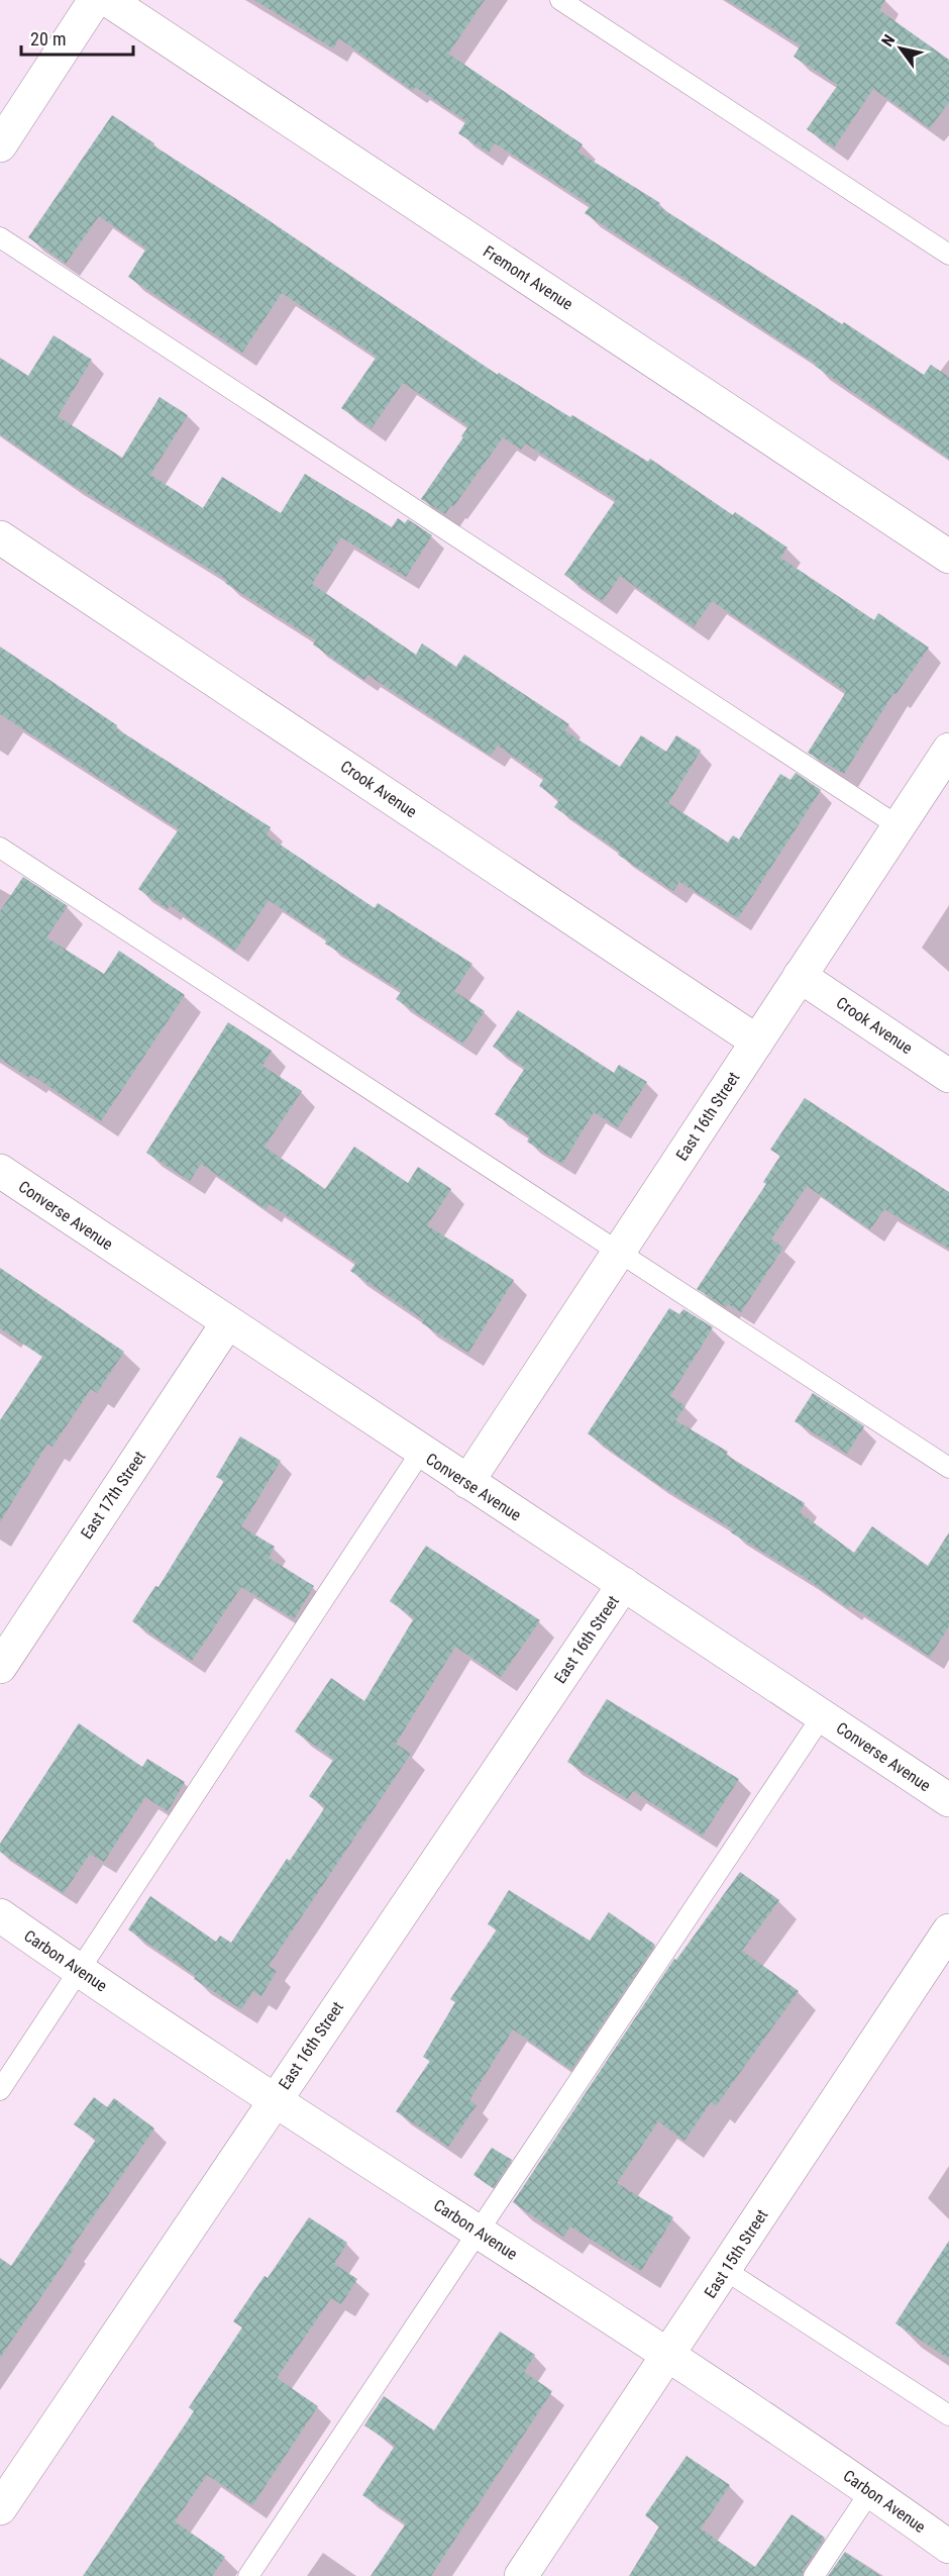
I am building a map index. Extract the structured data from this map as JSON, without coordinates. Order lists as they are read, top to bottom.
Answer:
{
  "streets": {
    "street": [
      "Fremont Avenue",
      "Crook Avenue",
      "East 16th Street",
      "Converse Avenue",
      "East 17th Street",
      "Carbon Avenue",
      "East 15th Street"
    ]
  },
  "crossings": [
    ["Crook Avenue", "East 16th Street"],
    ["East 16th Street", "Converse Avenue"],
    ["East 16th Street", "Carbon Avenue"],
    ["Converse Avenue", "East 17th Street"],
    ["Carbon Avenue", "East 15th Street"]
  ],
  "scale_bar": "20 m",
  "north": "top left"
}
